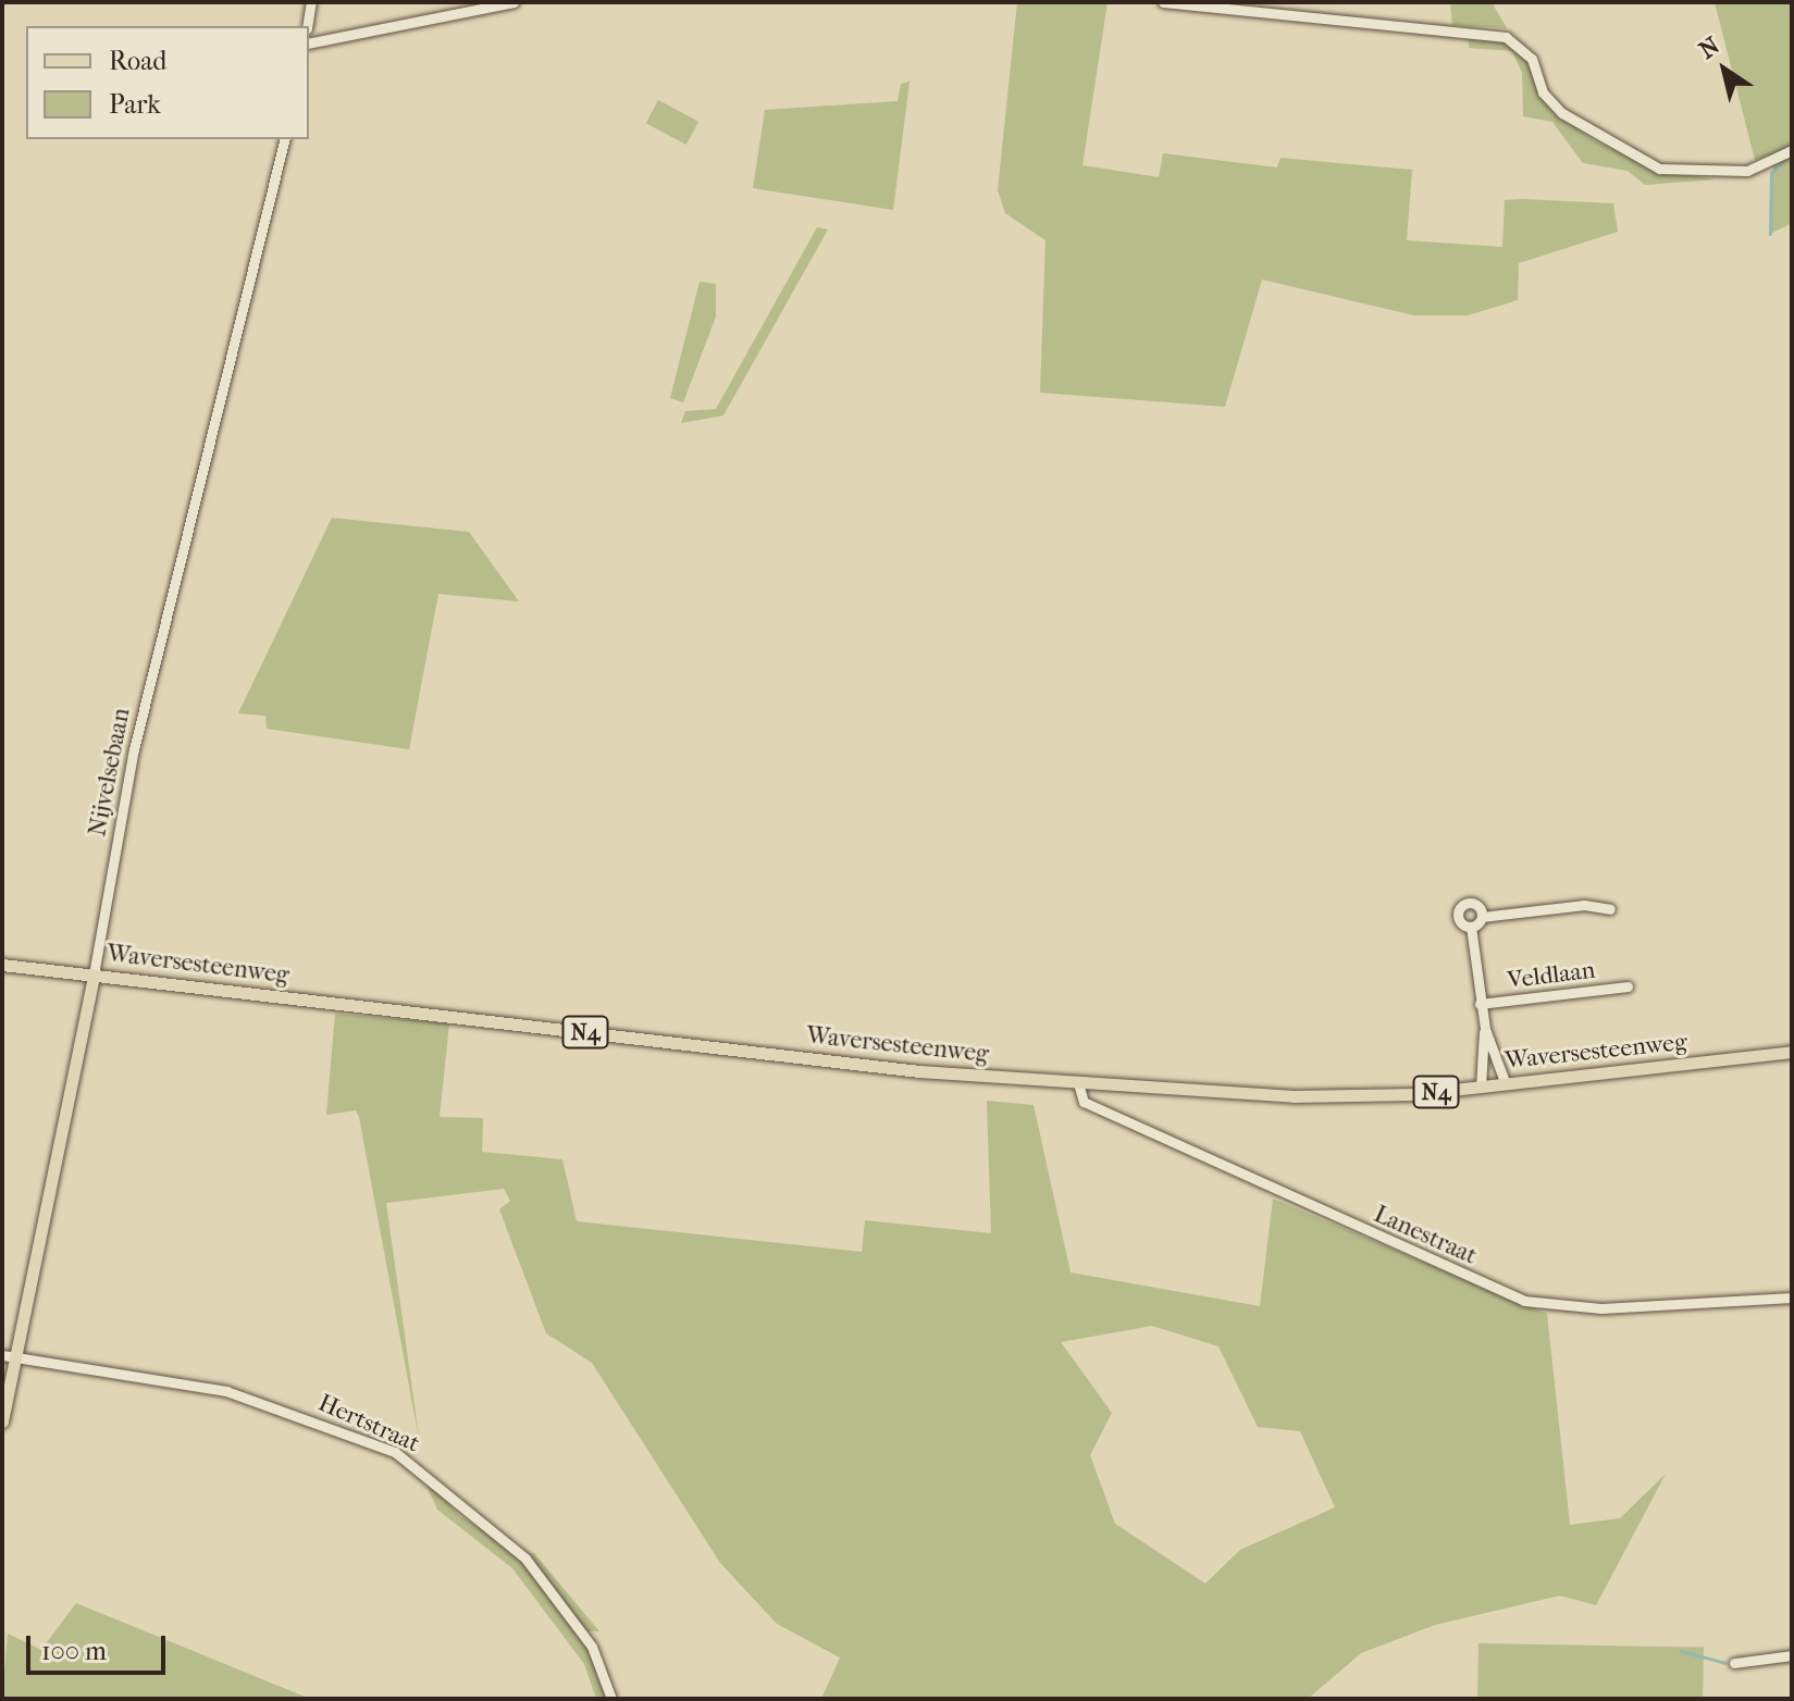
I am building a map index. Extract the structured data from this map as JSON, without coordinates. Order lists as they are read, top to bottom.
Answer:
{
  "streets": {
    "main road": ["Nijvelsebaan", "Waversesteenweg", "N4"],
    "street": ["Veldlaan", "Lanestraat", "Hertstraat"]
  },
  "crossings": [
    ["Nijvelsebaan", "Waversesteenweg"],
    ["Nijvelsebaan", "Hertstraat"],
    ["Waversesteenweg", "Veldlaan"],
    ["Waversesteenweg", "Lanestraat"]
  ],
  "legend": ["Road", "Park"],
  "scale_bar": "100 m",
  "north": "top left"
}
